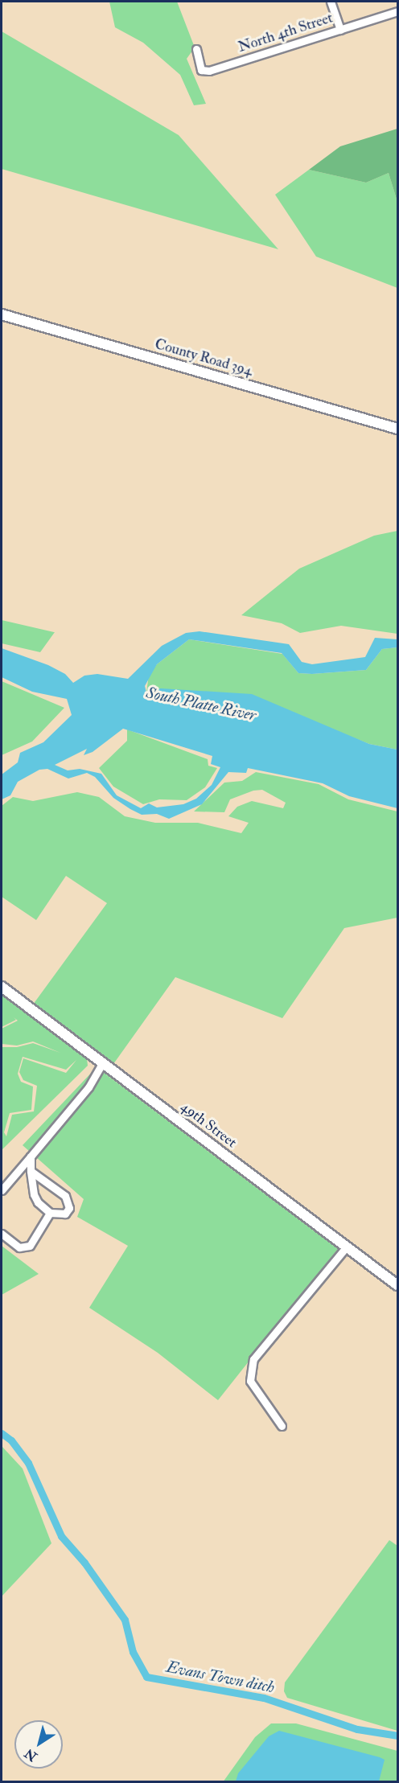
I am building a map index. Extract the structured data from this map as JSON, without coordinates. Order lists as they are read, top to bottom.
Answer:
{
  "streets": {
    "street": ["North 4th Street", "County Road 394", "49th Street"]
  },
  "water": ["South Platte River", "Evans Town ditch"],
  "north": "bottom left"
}
